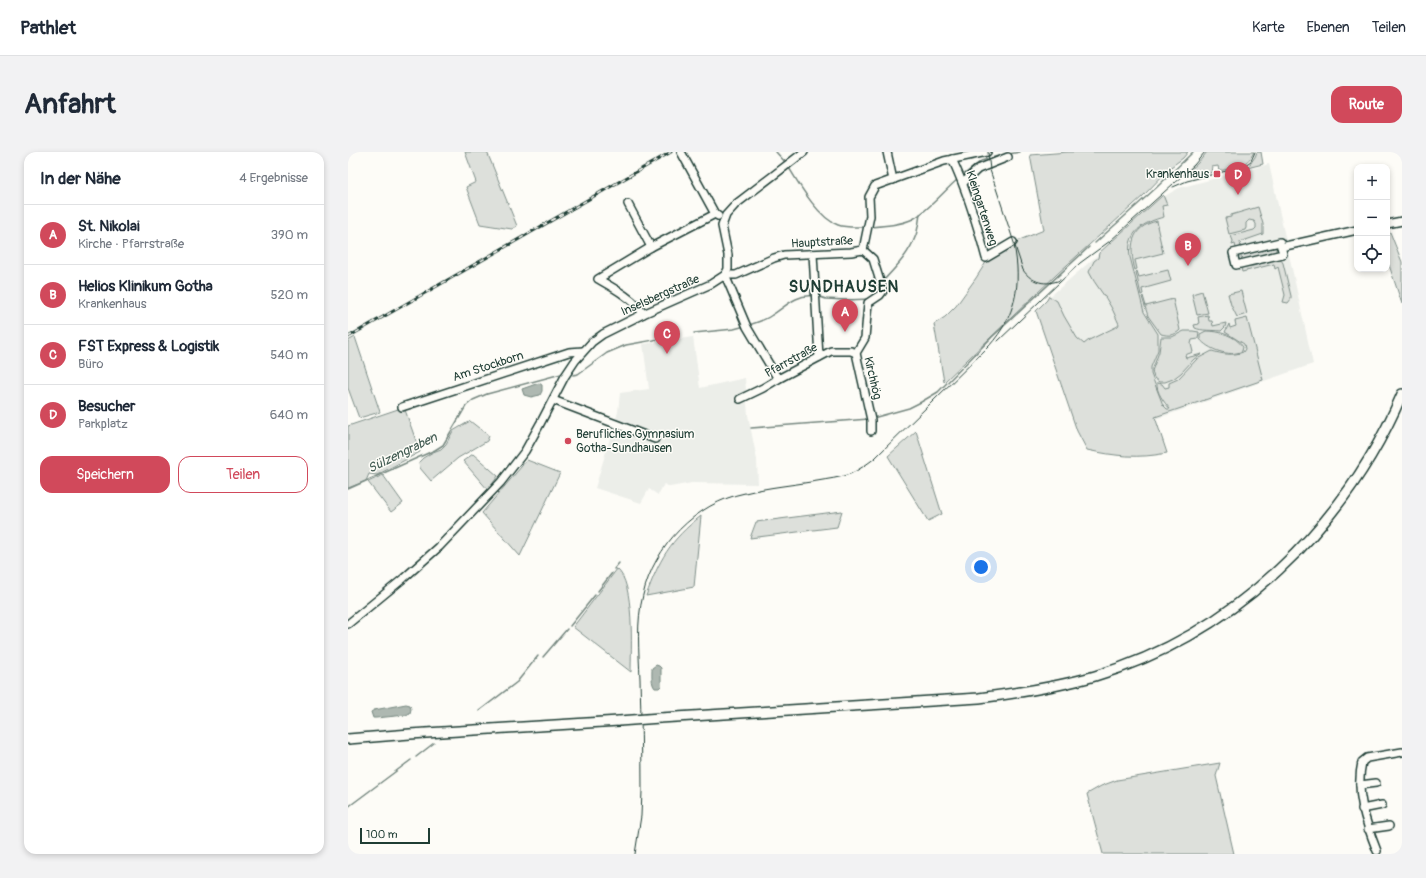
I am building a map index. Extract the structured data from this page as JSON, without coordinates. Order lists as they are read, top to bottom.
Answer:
{
  "streets": {
    "street": [
      "Kleingartenweg",
      "Hauptstraße",
      "Inselsbergstraße",
      "Pfarrstraße",
      "Am Stockborn",
      "Kirchhög"
    ]
  },
  "crossings": [
    ["Kleingartenweg", "Hauptstraße"],
    ["Hauptstraße", "Inselsbergstraße"],
    ["Hauptstraße", "Kirchhög"],
    ["Inselsbergstraße", "Am Stockborn"],
    ["Pfarrstraße", "Kirchhög"]
  ],
  "districts": ["SUNDHAUSEN"],
  "water": ["Sülzengraben"],
  "places": {
    "transit": ["Krankenhaus"],
    "other": ["Berufliches Gymnasium Gotha-Sundhausen"]
  },
  "scale_bar": "100 m",
  "page": {
    "header": "Pathlet",
    "nav": ["Karte", "Ebenen", "Teilen"],
    "buttons": [
      "Route",
      ["Speichern", "Teilen"]
    ],
    "title": "Anfahrt",
    "heading": ["In der Nähe", "4 Ergebnisse"],
    "pins": [
      "D",
      "B",
      "A",
      "C"
    ],
    "map_buttons": ["+", "−"],
    "list": [
      {
        "mark": "A",
        "name": "St. Nikolai",
        "note": "Kirche · Pfarrstraße",
        "value": "390 m"
      },
      {
        "mark": "B",
        "name": "Helios Klinikum Gotha",
        "note": "Krankenhaus",
        "value": "520 m"
      },
      {
        "mark": "C",
        "name": "FST Express & Logistik",
        "note": "Büro",
        "value": "540 m"
      },
      {
        "mark": "D",
        "name": "Besucher",
        "note": "Parkplatz",
        "value": "640 m"
      }
    ],
    "scale": "100 m"
  }
}
